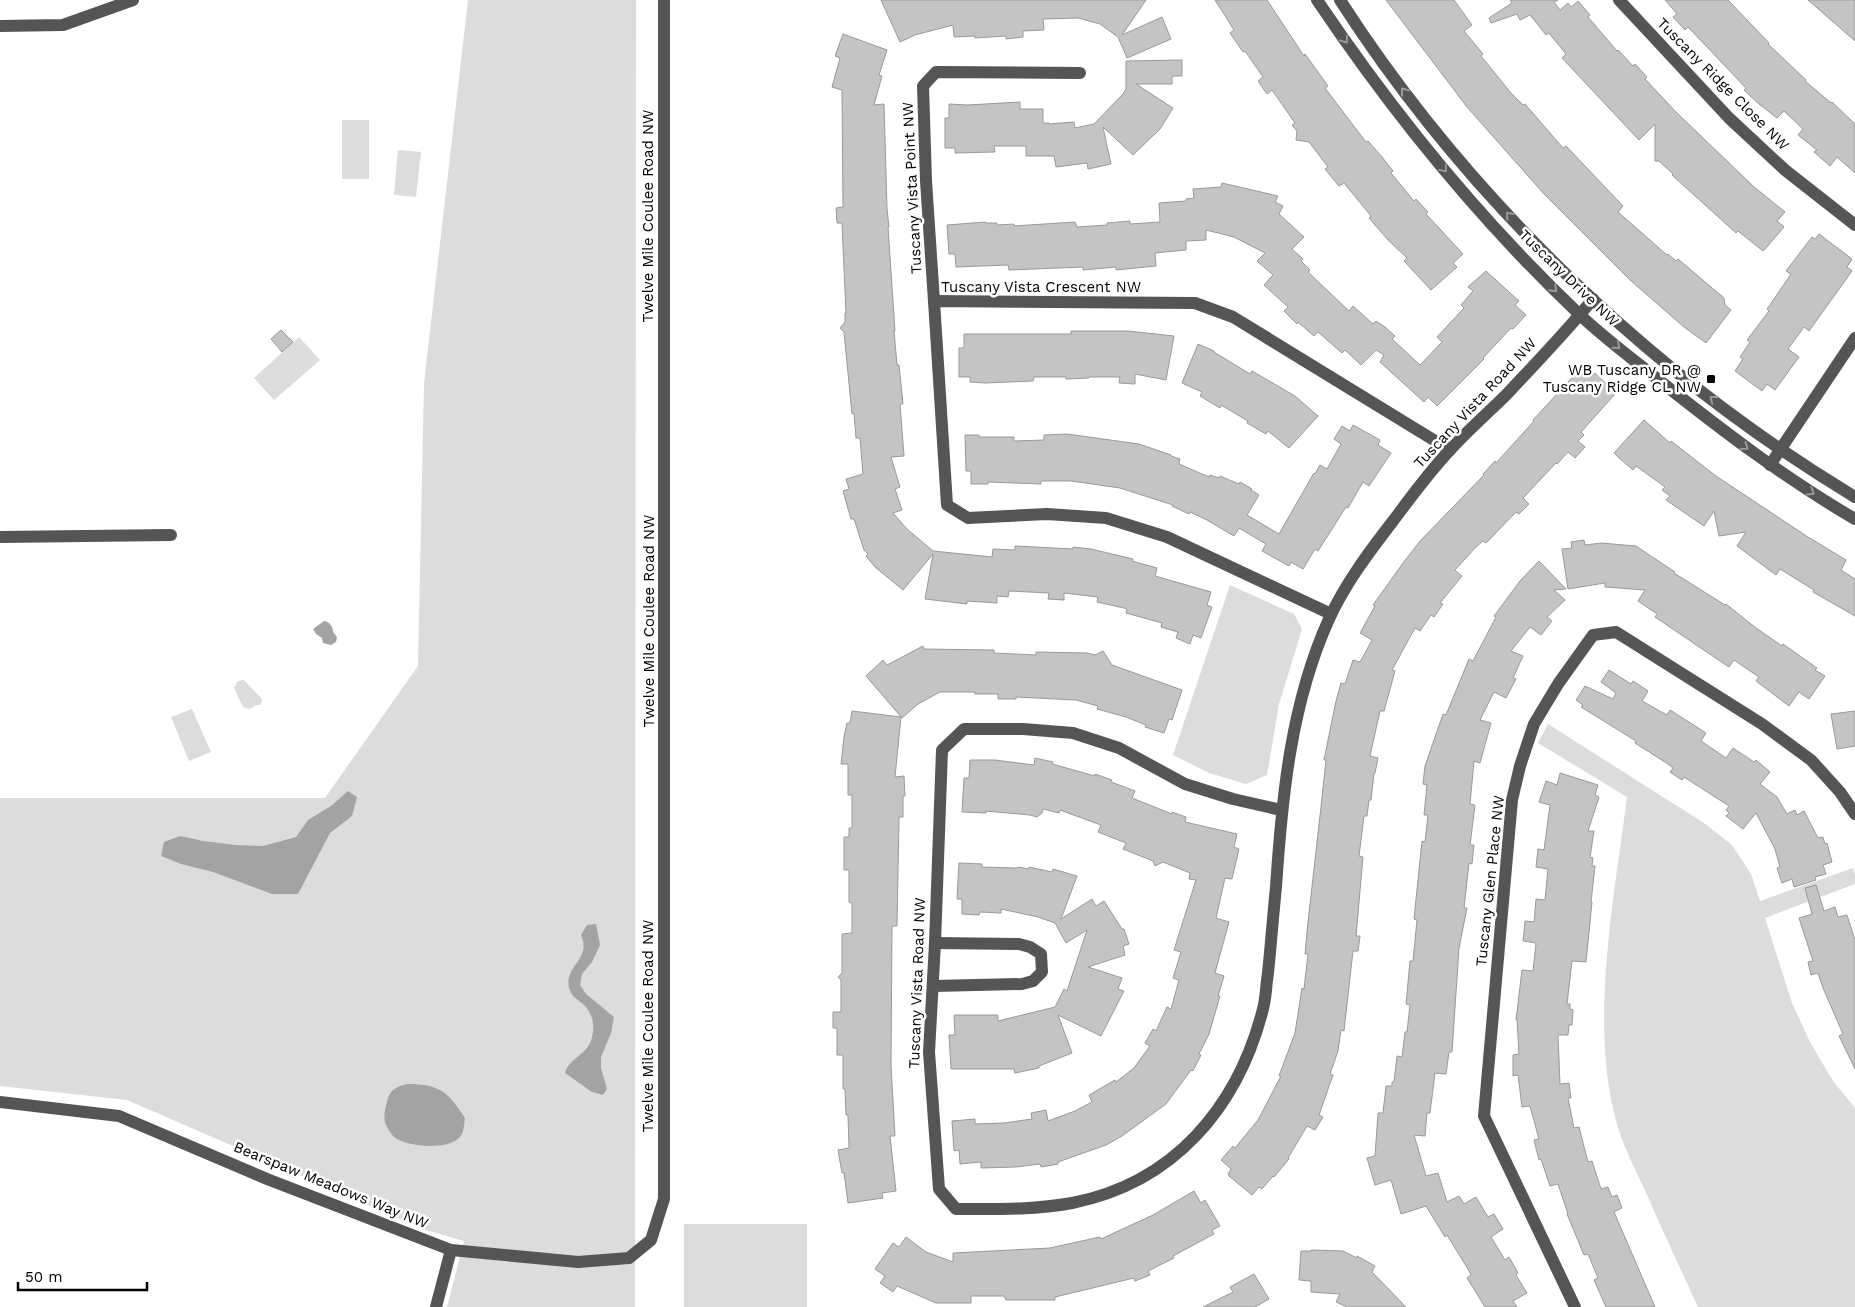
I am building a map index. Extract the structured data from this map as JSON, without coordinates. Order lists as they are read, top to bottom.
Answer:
{
  "streets": {
    "street": [
      "Tuscany Ridge Close NW",
      "Tuscany Vista Point NW",
      "Twelve Mile Coulee Road NW",
      "Tuscany Drive NW",
      "Tuscany Vista Crescent NW",
      "Tuscany Vista Road NW",
      "Tuscany Glen Place NW",
      "Bearspaw Meadows Way NW"
    ]
  },
  "crossings": [
    ["Tuscany Vista Point NW", "Tuscany Vista Crescent NW"],
    ["Twelve Mile Coulee Road NW", "Bearspaw Meadows Way NW"],
    ["Tuscany Drive NW", "Tuscany Vista Road NW"],
    ["Tuscany Vista Crescent NW", "Tuscany Vista Road NW"]
  ],
  "places": {
    "transit": ["WB Tuscany DR @ Tuscany Ridge CL NW"]
  },
  "scale_bar": "50 m"
}
